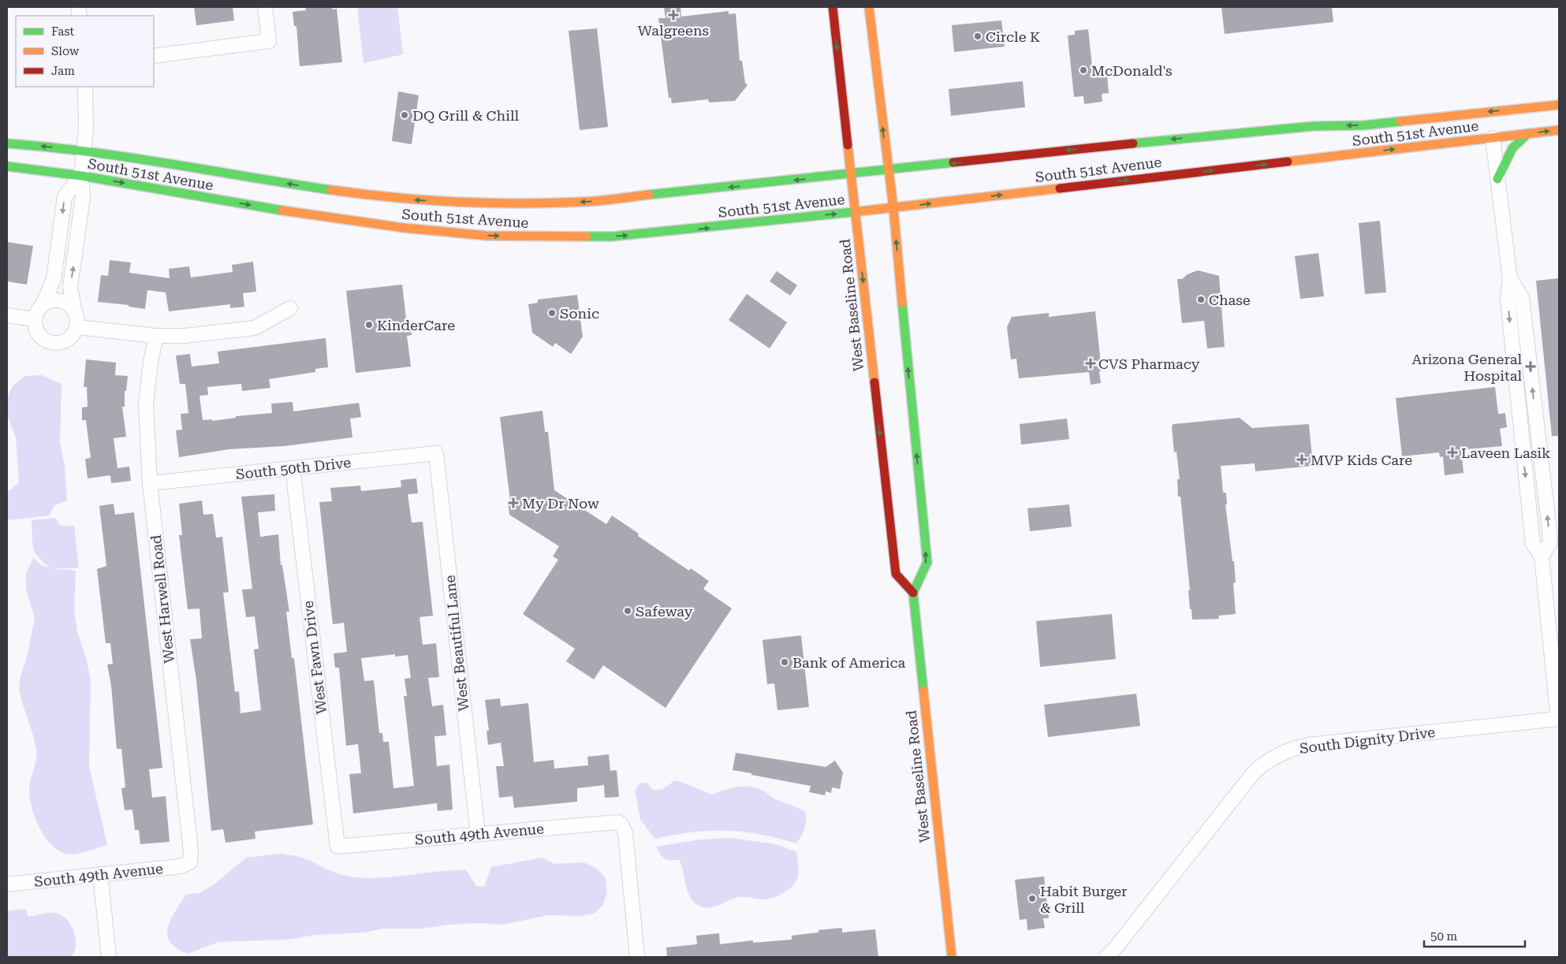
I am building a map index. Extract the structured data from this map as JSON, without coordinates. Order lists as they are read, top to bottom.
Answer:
{
  "streets": {
    "main road": ["South 51st Avenue", "West Baseline Road"],
    "street": [
      "South 50th Drive",
      "West Harwell Road",
      "West Beautiful Lane",
      "West Fawn Drive",
      "South Dignity Drive",
      "South 49th Avenue"
    ]
  },
  "crossings": [
    ["South 51st Avenue", "West Baseline Road"],
    ["South 50th Drive", "West Harwell Road"],
    ["South 50th Drive", "West Beautiful Lane"],
    ["South 50th Drive", "West Fawn Drive"],
    ["West Harwell Road", "South 49th Avenue"],
    ["West Beautiful Lane", "South 49th Avenue"],
    ["West Fawn Drive", "South 49th Avenue"]
  ],
  "places": {
    "health": [
      "Walgreens",
      "CVS Pharmacy",
      "Arizona General Hospital",
      "Laveen Lasik",
      "MVP Kids Care",
      "My Dr Now"
    ],
    "other": [
      "Circle K",
      "McDonald's",
      "DQ Grill & Chill",
      "Chase",
      "Sonic",
      "KinderCare",
      "Safeway",
      "Bank of America",
      "Habit Burger & Grill"
    ]
  },
  "legend": ["Fast", "Slow", "Jam"],
  "scale_bar": "50 m"
}
